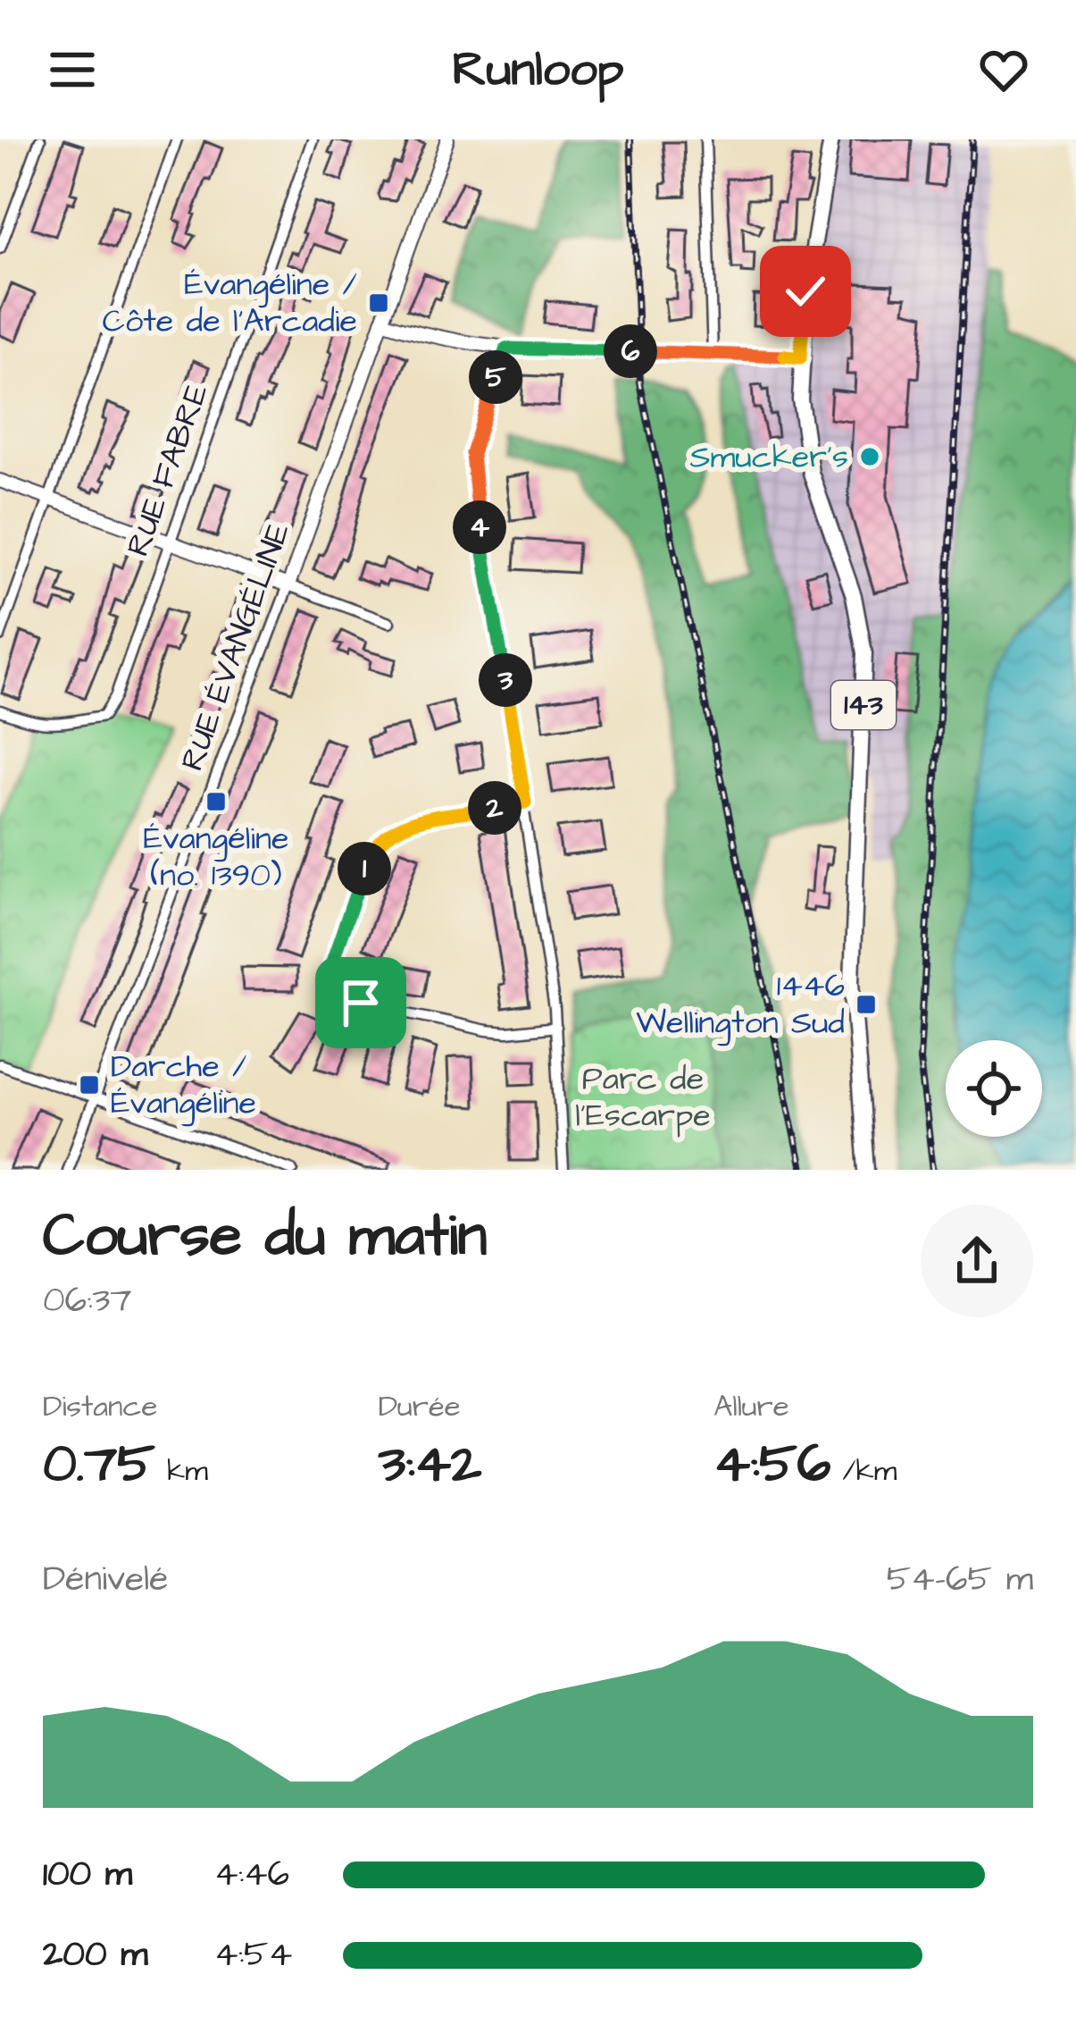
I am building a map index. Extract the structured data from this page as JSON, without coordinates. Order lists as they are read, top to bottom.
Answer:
{
  "streets": {
    "main road": ["143"],
    "street": ["RUE FABRE", "RUE ÉVANGÉLINE"]
  },
  "parks": ["Parc de l'Escarpe"],
  "places": {
    "transit": [
      "Évangéline / Côte de l'Arcadie",
      "Évangéline (no. 1390)",
      "1446 Wellington Sud",
      "Darche / Évangéline"
    ],
    "other": ["Smucker's"]
  },
  "page": {
    "header": "Runloop",
    "pins": [
      "6",
      "5",
      "4",
      "3",
      "2",
      "1"
    ],
    "heading": ["Course du matin", "06:37"],
    "stats": [
      ["Distance", "0.75 km"],
      ["Durée", "3:42"],
      ["Allure", "4:56 /km"]
    ],
    "chart": ["Dénivelé", "54–65 m"],
    "list": [
      {
        "name": "100 m",
        "note": "4:46"
      },
      {
        "name": "200 m",
        "note": "4:54"
      }
    ]
  }
}
